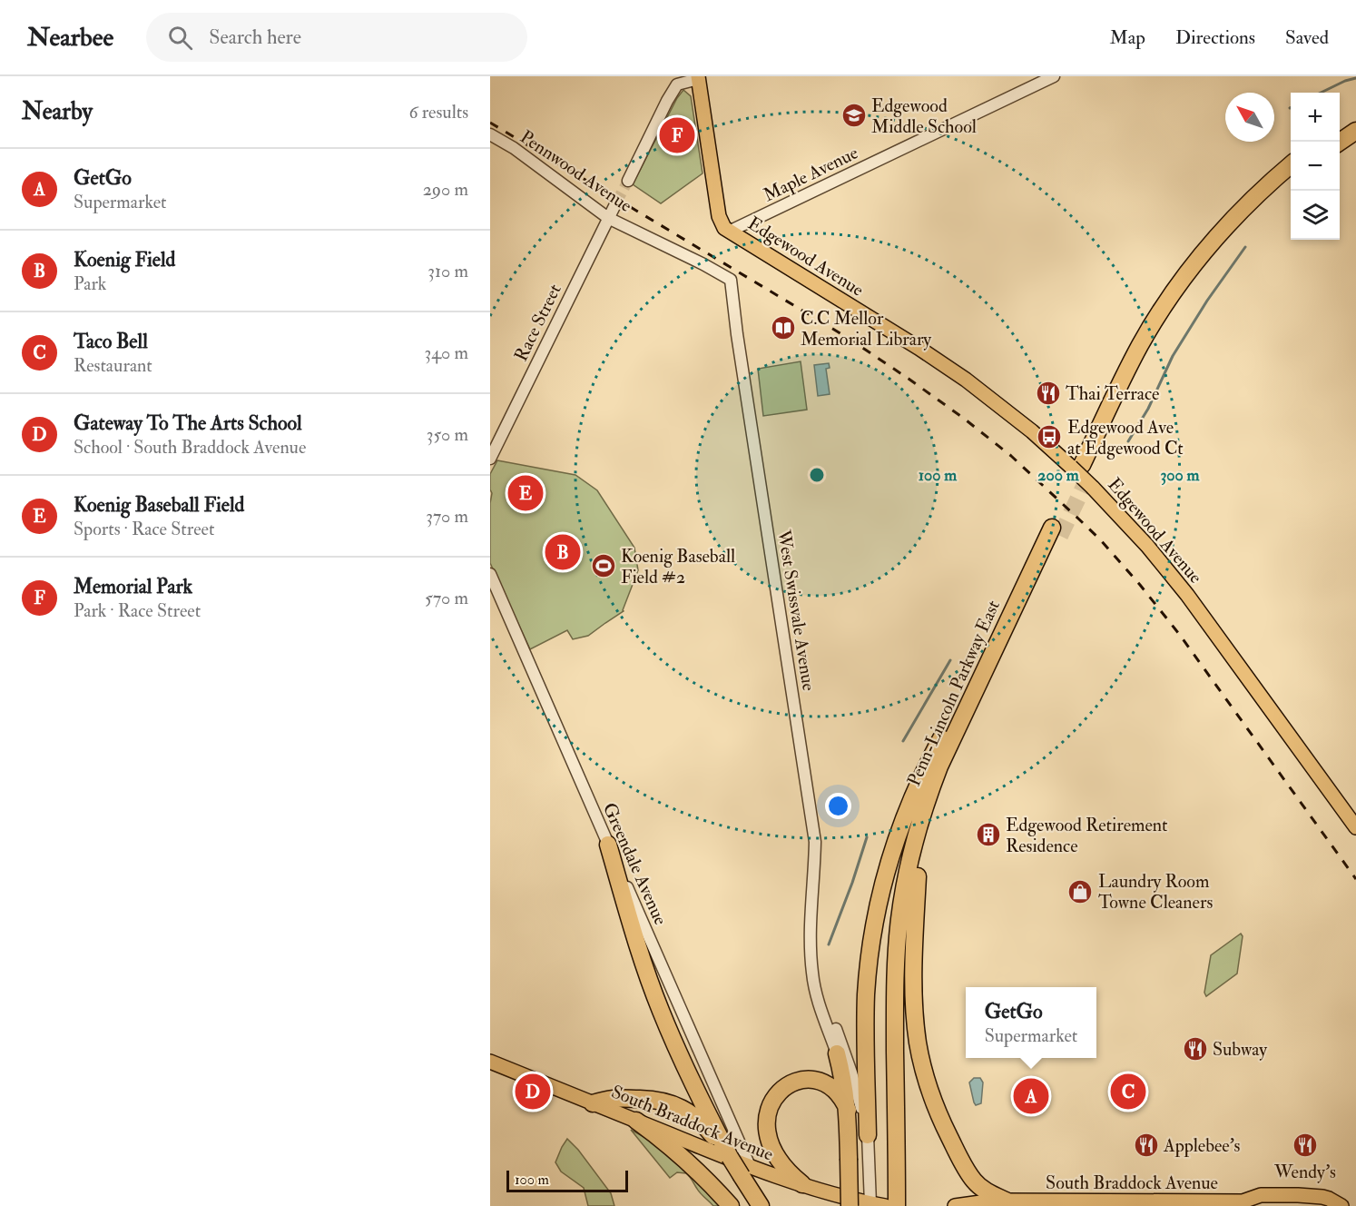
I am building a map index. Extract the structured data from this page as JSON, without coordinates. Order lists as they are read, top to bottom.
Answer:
{
  "streets": {
    "highway": ["Penn-Lincoln Parkway East"],
    "main road": ["Edgewood Avenue", "South Braddock Avenue"],
    "street": [
      "Pennwood Avenue",
      "Maple Avenue",
      "Race Street",
      "West Swissvale Avenue",
      "Greendale Avenue"
    ]
  },
  "crossings": [
    ["Pennwood Avenue", "Race Street"],
    ["Pennwood Avenue", "West Swissvale Avenue"],
    ["Maple Avenue", "Edgewood Avenue"],
    ["West Swissvale Avenue", "South Braddock Avenue"],
    ["Greendale Avenue", "South Braddock Avenue"]
  ],
  "places": {
    "school or university": ["Edgewood Middle School"],
    "library": ["C.C Mellor Memorial Library"],
    "restaurant": [
      "Thai Terrace",
      "Subway",
      "Applebee's",
      "Wendy's"
    ],
    "bus stop": ["Edgewood Ave at Edgewood Ct"],
    "sports": ["Koenig Baseball Field #2"],
    "building": ["Edgewood Retirement Residence"],
    "shop": ["Laundry Room Towne Cleaners"]
  },
  "scale_bar": "100 m",
  "north": "top left",
  "page": {
    "header": "Nearbee",
    "search": "Search here",
    "nav": ["Map", "Directions", "Saved"],
    "heading": ["Nearby", "6 results"],
    "map_buttons": ["+", "−"],
    "pins": [
      "F",
      "E",
      "B",
      "C",
      "D",
      "A"
    ],
    "list": [
      {
        "mark": "A",
        "name": "GetGo",
        "note": "Supermarket",
        "value": "290 m"
      },
      {
        "mark": "B",
        "name": "Koenig Field",
        "note": "Park",
        "value": "310 m"
      },
      {
        "mark": "C",
        "name": "Taco Bell",
        "note": "Restaurant",
        "value": "340 m"
      },
      {
        "mark": "D",
        "name": "Gateway To The Arts School",
        "note": "School · South Braddock Avenue",
        "value": "350 m"
      },
      {
        "mark": "E",
        "name": "Koenig Baseball Field",
        "note": "Sports · Race Street",
        "value": "370 m"
      },
      {
        "mark": "F",
        "name": "Memorial Park",
        "note": "Park · Race Street",
        "value": "570 m"
      }
    ],
    "popup": ["GetGo", "Supermarket"],
    "scale": "100 m"
  },
  "rings": ["100 m", "200 m", "300 m"]
}
